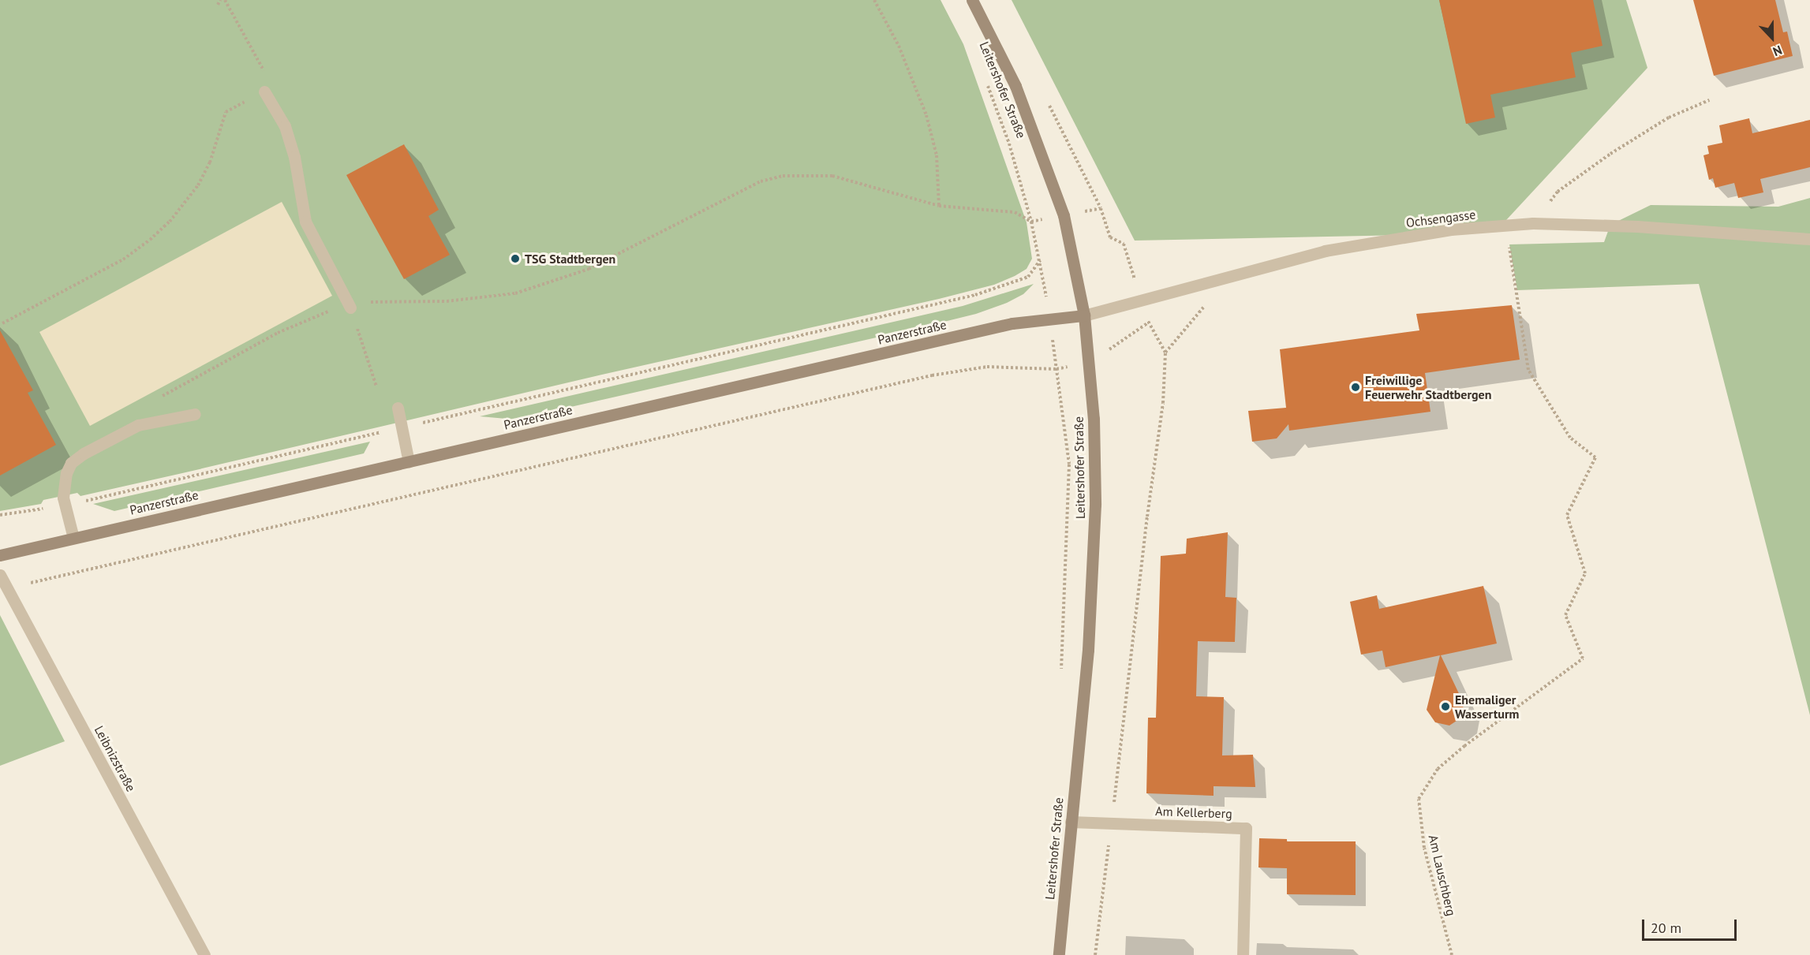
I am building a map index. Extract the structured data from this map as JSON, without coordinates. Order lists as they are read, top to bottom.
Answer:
{
  "streets": {
    "street": [
      "Leitershofer Straße",
      "Ochsengasse",
      "Panzerstraße",
      "Leibnizstraße",
      "Am Kellerberg"
    ],
    "path": ["Am Lauschberg"]
  },
  "crossings": [
    ["Leitershofer Straße", "Ochsengasse"],
    ["Leitershofer Straße", "Panzerstraße"],
    ["Leitershofer Straße", "Leibnizstraße"],
    ["Leitershofer Straße", "Am Kellerberg"],
    ["Ochsengasse", "Panzerstraße"],
    ["Ochsengasse", "Am Lauschberg"]
  ],
  "places": ["TSG Stadtbergen", "Freiwillige Feuerwehr Stadtbergen", "Ehemaliger Wasserturm"],
  "scale_bar": "20 m",
  "north": "bottom"
}
